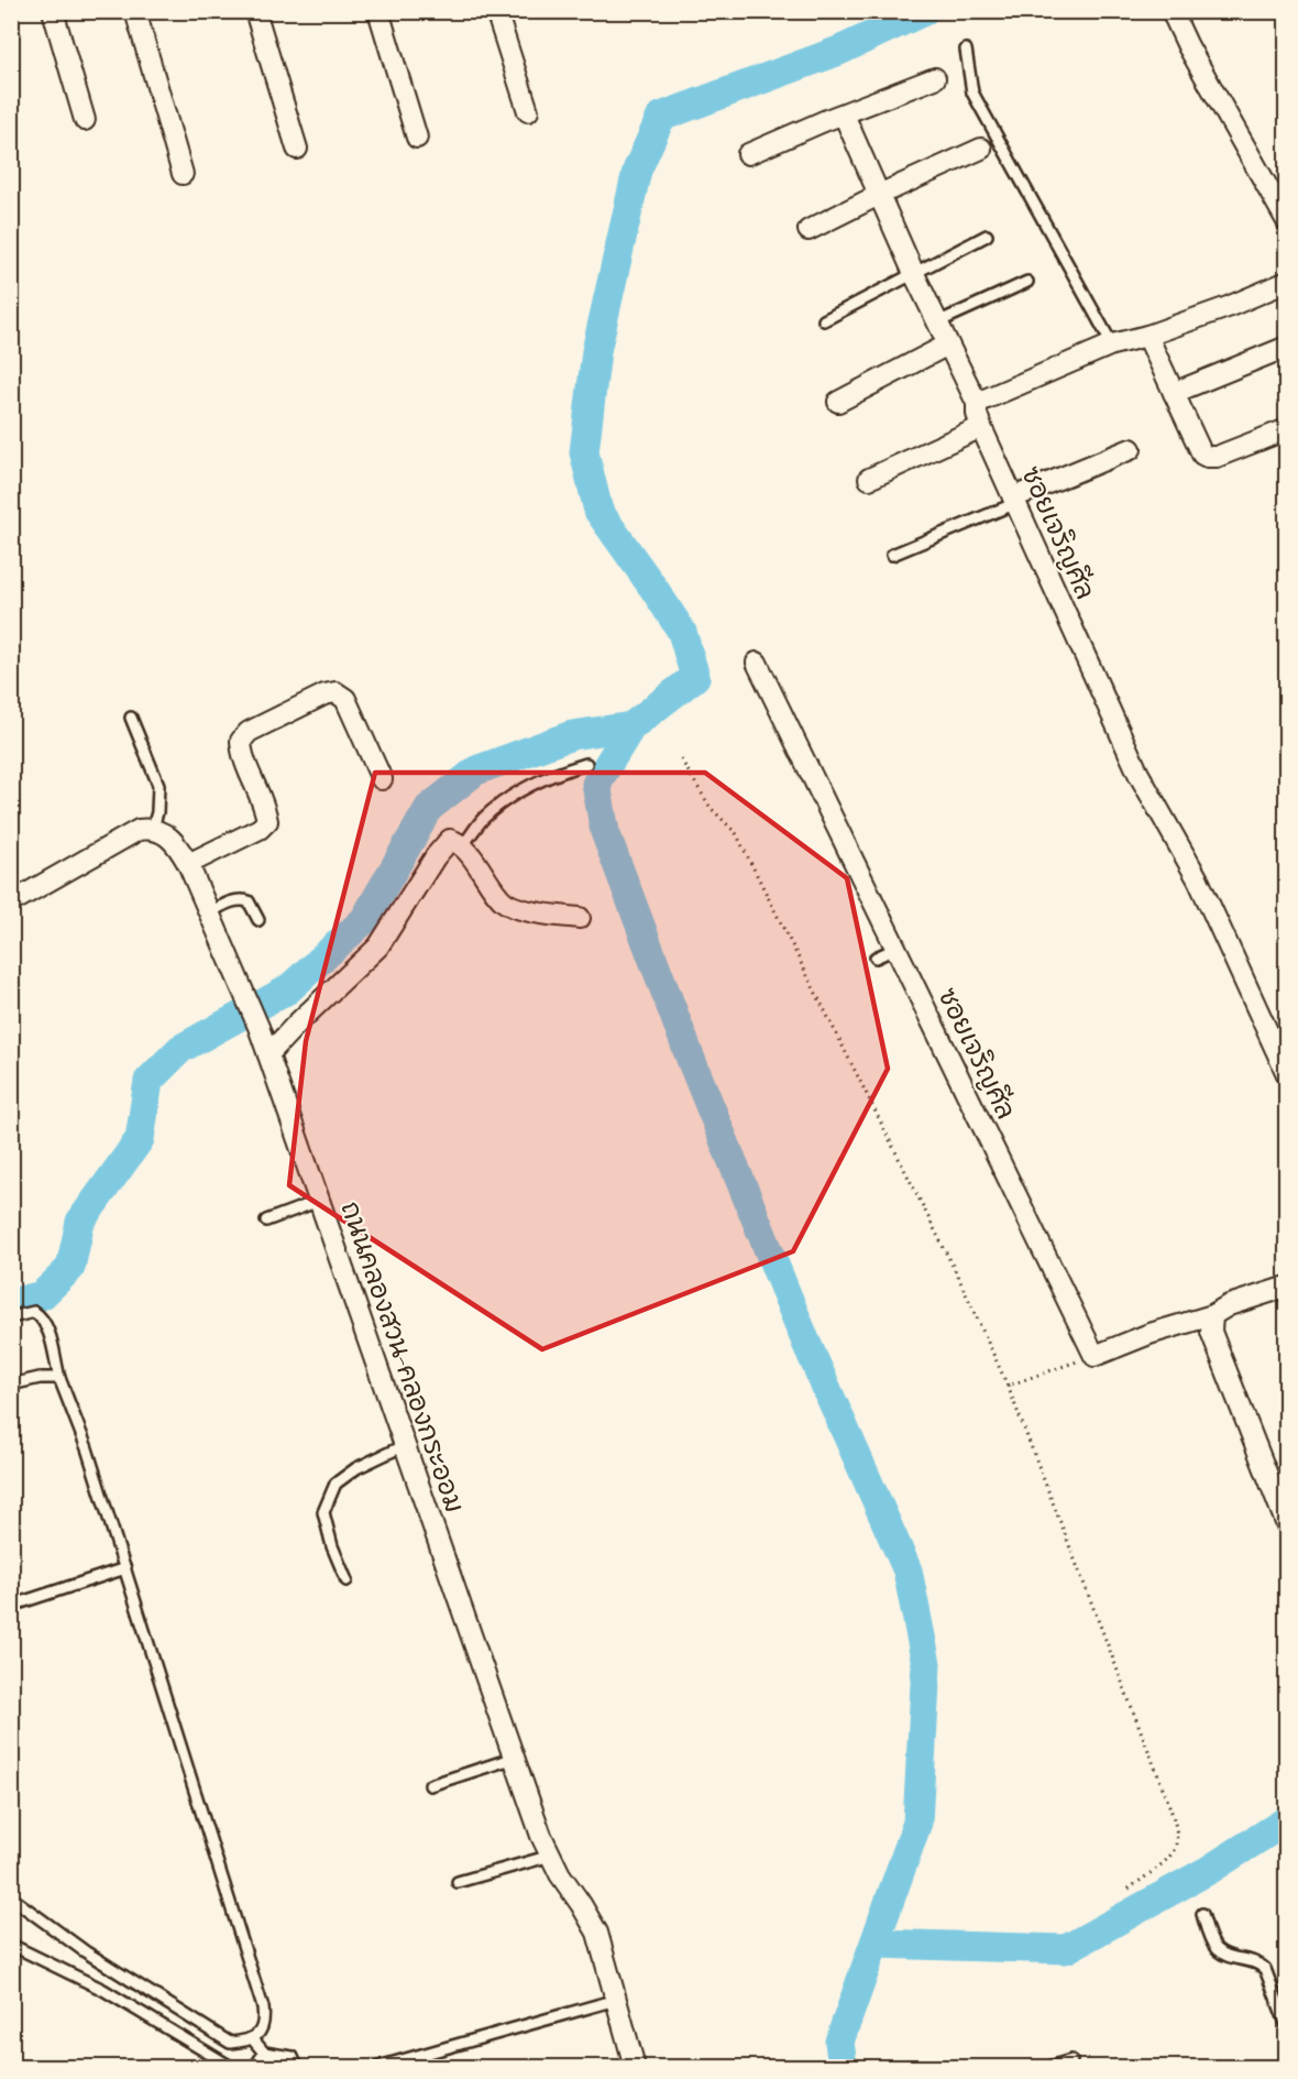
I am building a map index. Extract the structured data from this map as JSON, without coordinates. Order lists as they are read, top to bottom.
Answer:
{
  "streets": {
    "street": ["ซอยเจริญศีล", "ถนนคลองสวน-คลองกระออม"]
  }
}
